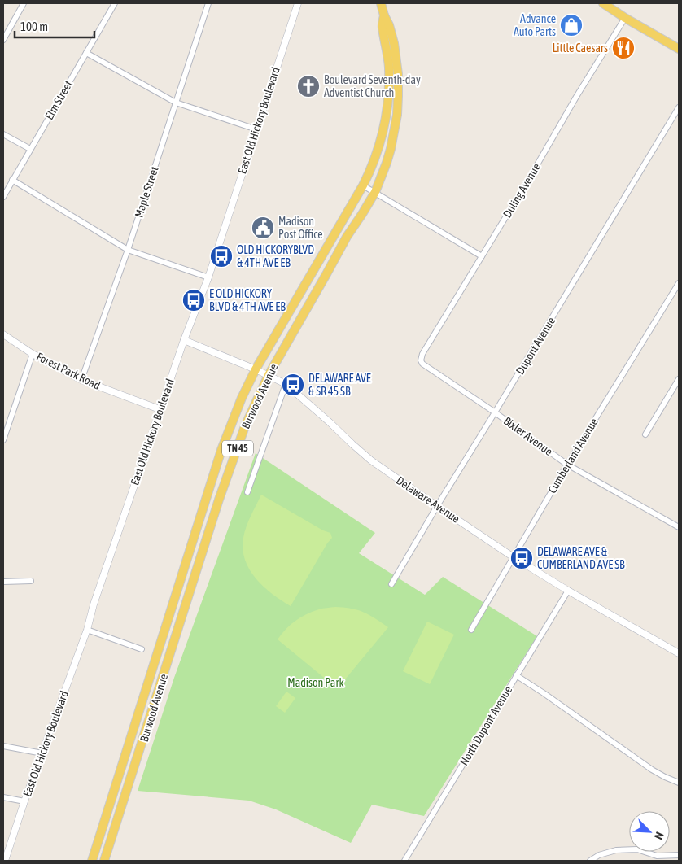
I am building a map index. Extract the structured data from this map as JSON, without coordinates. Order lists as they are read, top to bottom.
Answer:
{
  "streets": {
    "main road": ["Burwood Avenue", "TN 45"],
    "street": [
      "Elm Street",
      "East Old Hickory Boulevard",
      "Duling Avenue",
      "Maple Street",
      "Dupont Avenue",
      "Forest Park Road",
      "Bixler Avenue",
      "Cumberland Avenue",
      "Delaware Avenue",
      "North Dupont Avenue"
    ]
  },
  "crossings": [
    ["East Old Hickory Boulevard", "Forest Park Road"],
    ["East Old Hickory Boulevard", "Delaware Avenue"],
    ["Duling Avenue", "Bixler Avenue"],
    ["Maple Street", "Forest Park Road"],
    ["Dupont Avenue", "Bixler Avenue"],
    ["Dupont Avenue", "Delaware Avenue"],
    ["Burwood Avenue", "Delaware Avenue"],
    ["Bixler Avenue", "Cumberland Avenue"],
    ["Cumberland Avenue", "Delaware Avenue"],
    ["Delaware Avenue", "North Dupont Avenue"]
  ],
  "parks": ["Madison Park"],
  "places": {
    "shop": ["Advance Auto Parts"],
    "restaurant": ["Little Caesars"],
    "church": ["Boulevard Seventh-day Adventist Church"],
    "public building": ["Madison Post Office"],
    "bus stop": [
      "OLD HICKORYBLVD & 4TH AVE EB",
      "E OLD HICKORY BLVD & 4TH AVE EB",
      "DELAWARE AVE & SR 45 SB",
      "DELAWARE AVE & CUMBERLAND AVE SB"
    ]
  },
  "scale_bar": "100 m",
  "north": "bottom right"
}
